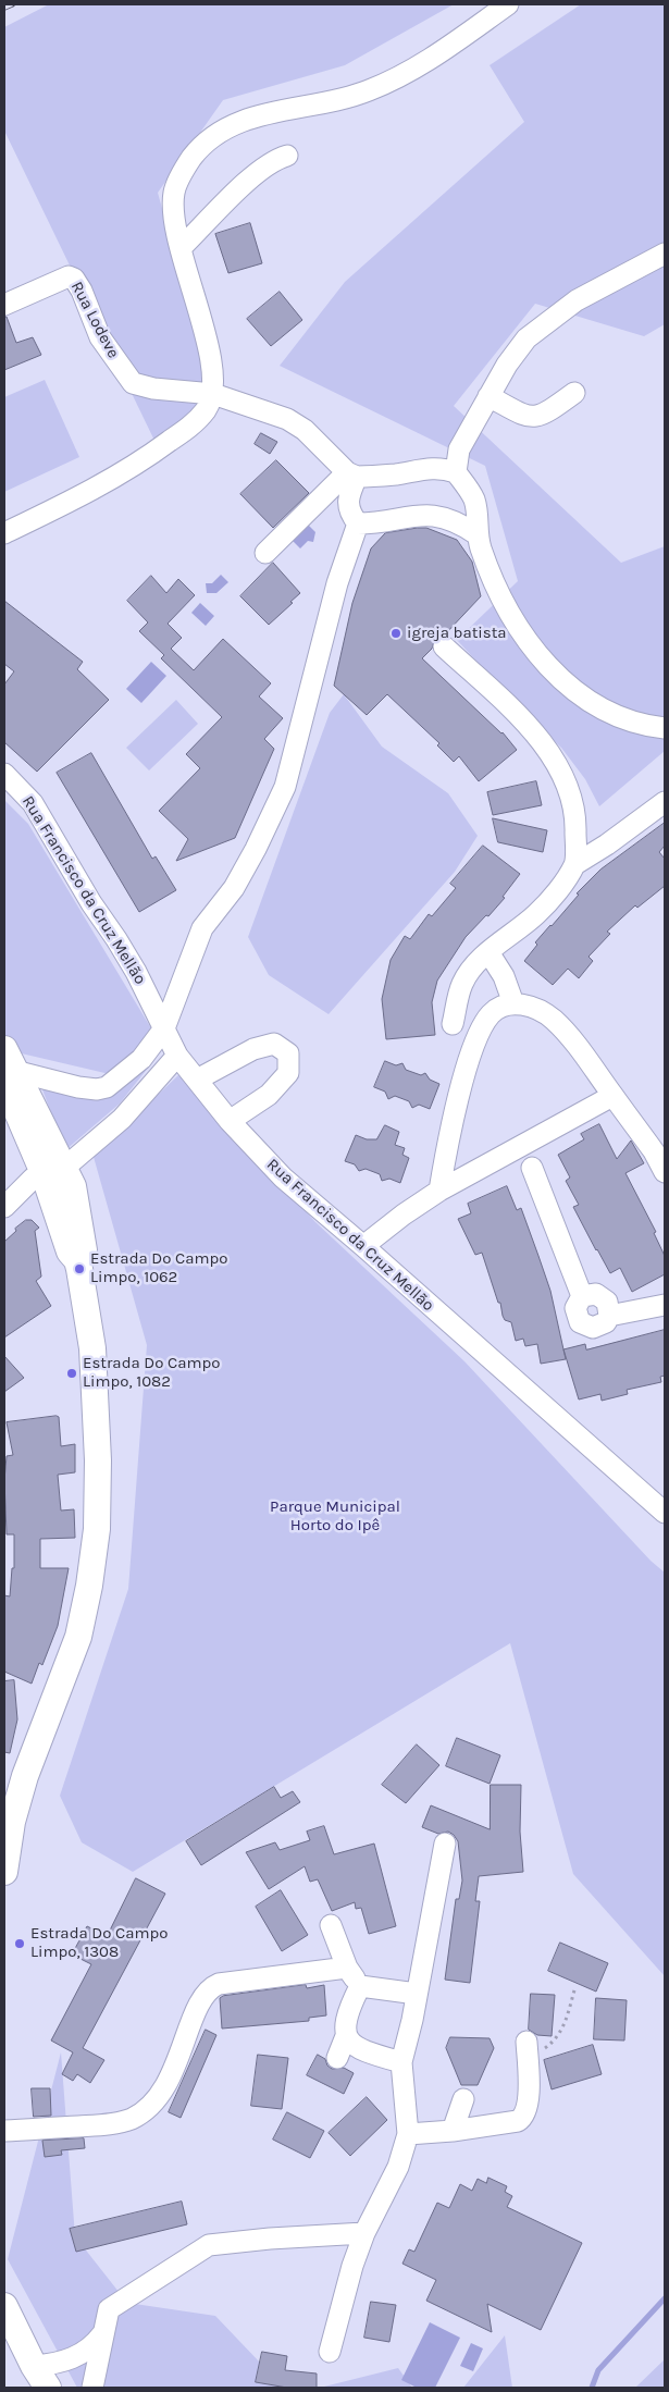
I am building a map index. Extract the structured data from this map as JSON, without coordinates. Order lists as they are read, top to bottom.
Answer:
{
  "streets": {
    "street": ["Rua Lodeve", "Rua Francisco da Cruz Mellão"]
  },
  "parks": ["Parque Municipal Horto do Ipê"],
  "places": [
    "igreja batista",
    "Estrada Do Campo Limpo, 1062",
    "Estrada Do Campo Limpo, 1082",
    "Estrada Do Campo Limpo, 1308"
  ]
}
